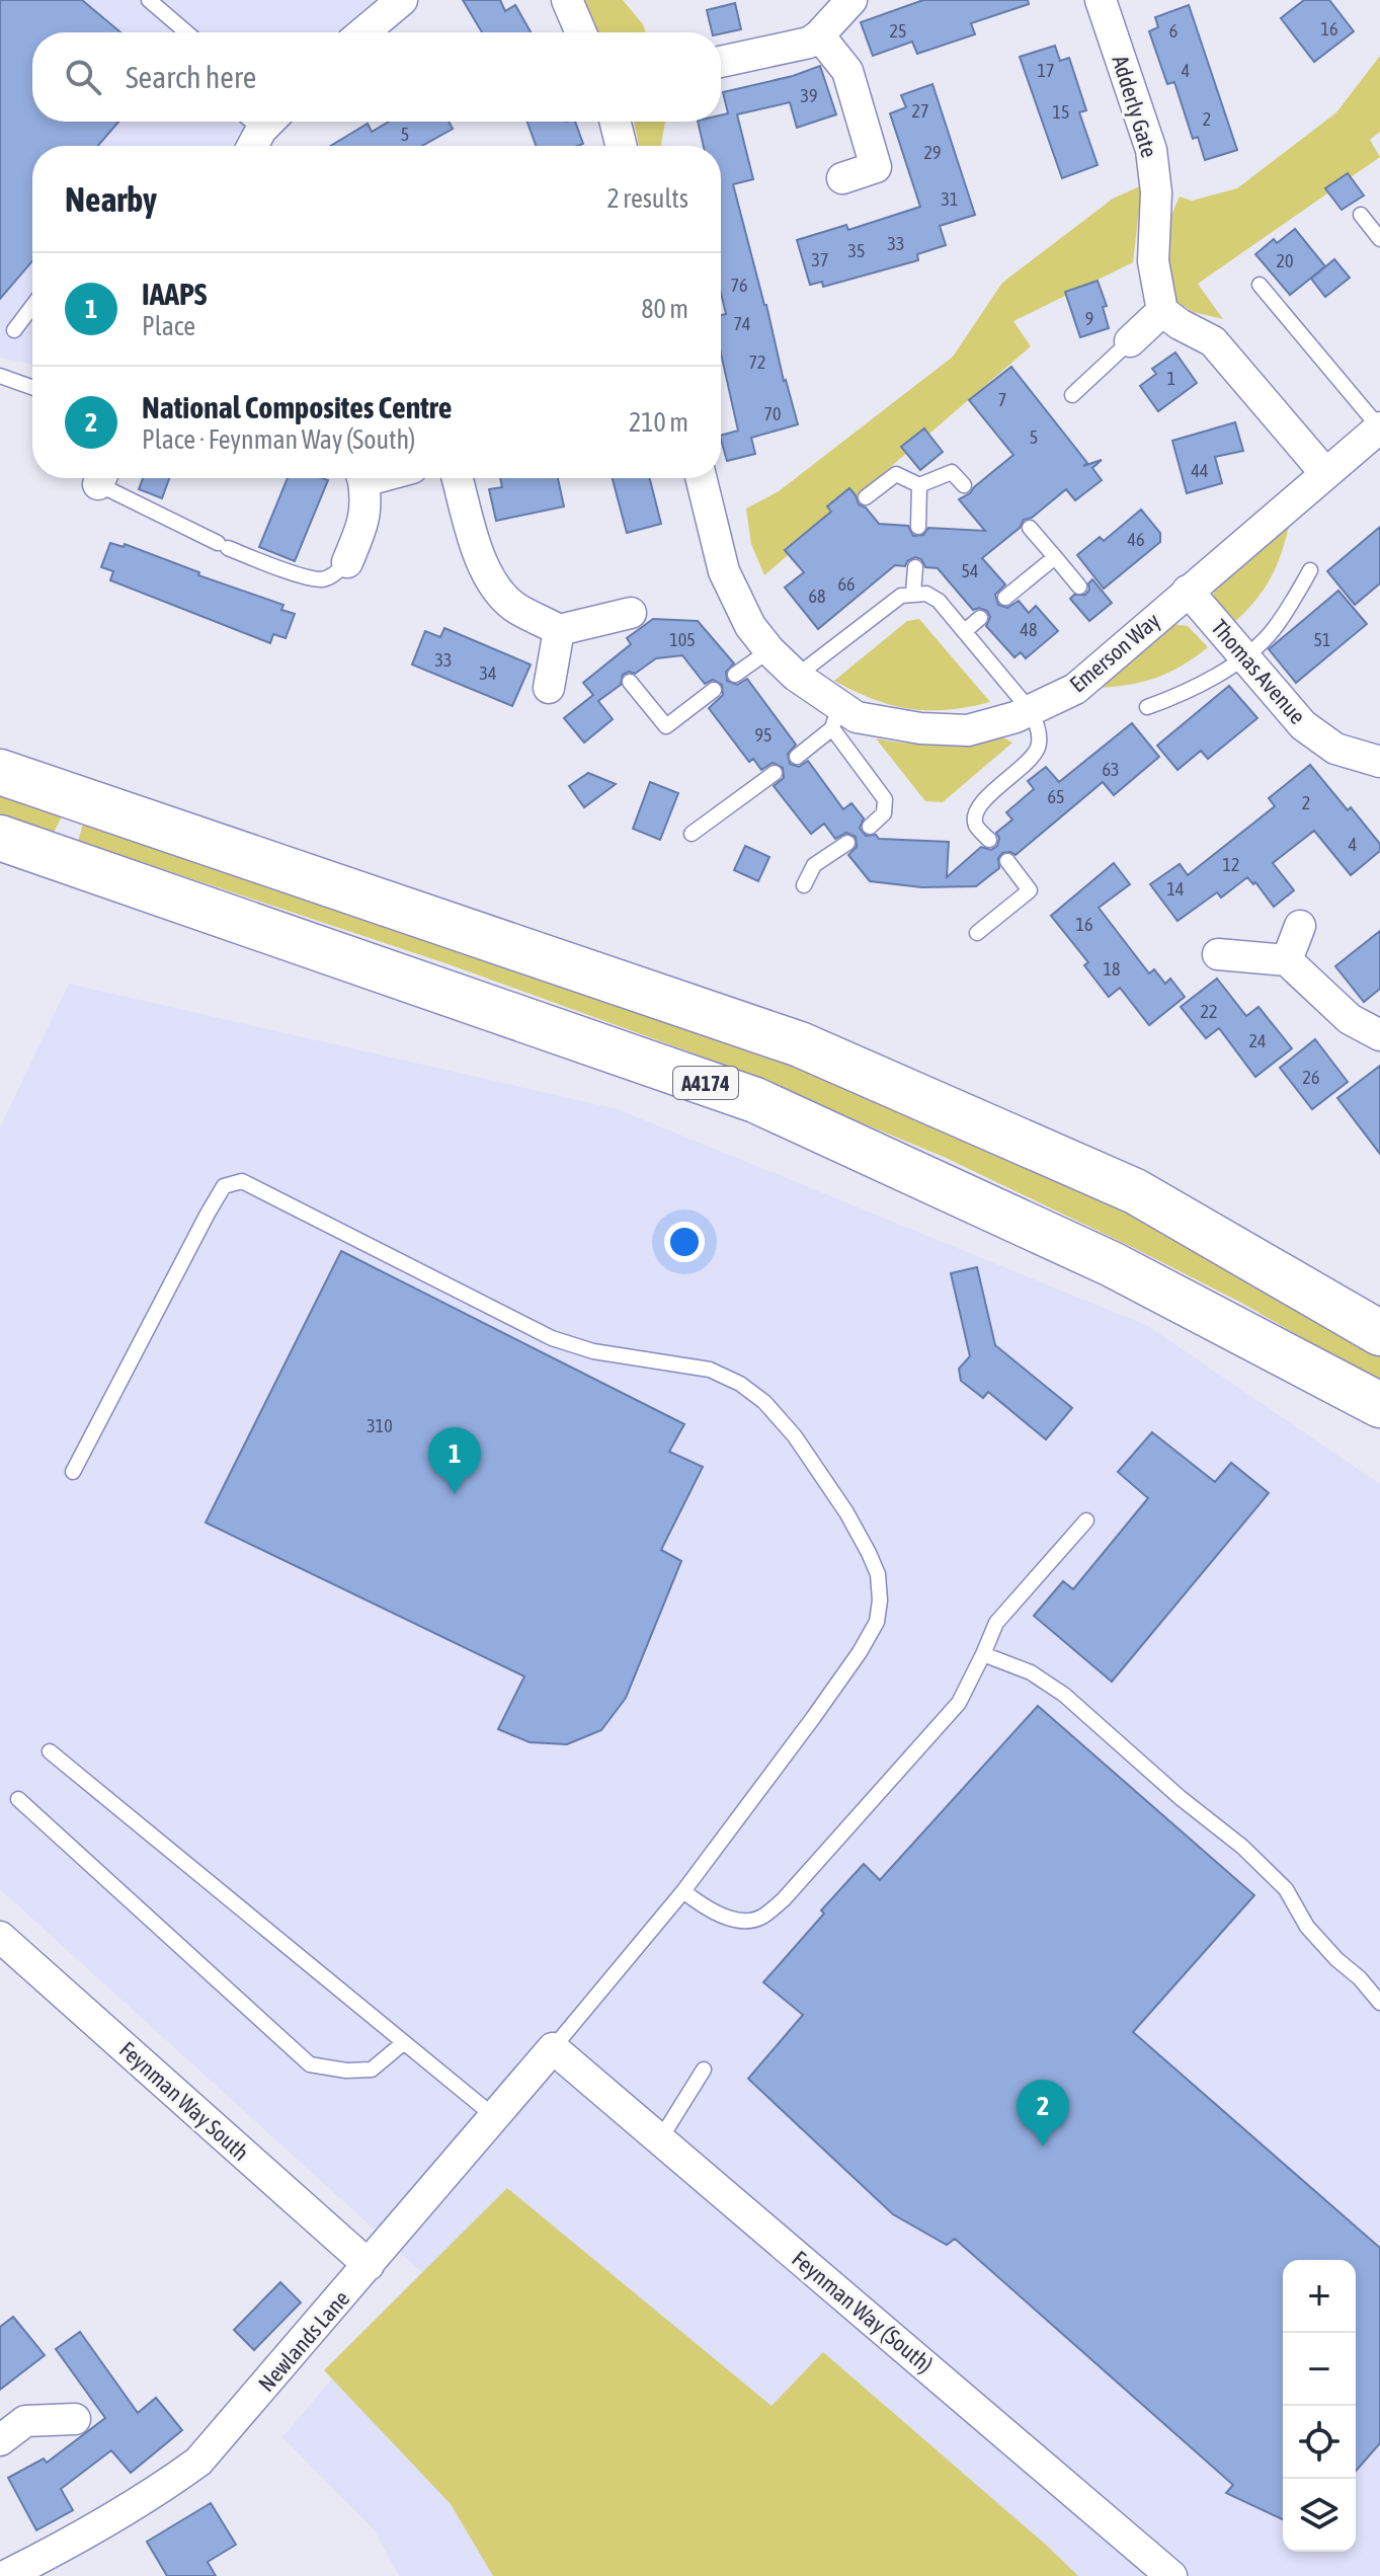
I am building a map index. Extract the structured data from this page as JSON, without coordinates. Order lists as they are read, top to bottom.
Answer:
{
  "streets": {
    "highway": ["A4174"],
    "street": [
      "Adderly Gate",
      "Emerson Way",
      "Thomas Avenue",
      "Feynman Way South",
      "Feynman Way (South)",
      "Newlands Lane"
    ]
  },
  "crossings": [
    ["Emerson Way", "Thomas Avenue"],
    ["Feynman Way South", "Newlands Lane"],
    ["Feynman Way (South)", "Newlands Lane"]
  ],
  "house_numbers": [
    "16",
    "25",
    "6",
    "17",
    "4",
    "39",
    "27",
    "15",
    "2",
    "5",
    "29",
    "31",
    "33",
    "35",
    "37",
    "20",
    "76",
    "9",
    "74",
    "72",
    "1",
    "7",
    "70",
    "5",
    "44",
    "46",
    "54",
    "66",
    "68",
    "48",
    "105",
    "51",
    "33",
    "34",
    "95",
    "63",
    "65",
    "2",
    "4",
    "12",
    "14",
    "16",
    "18",
    "22",
    "24",
    "26",
    "310"
  ],
  "page": {
    "search": "Search here",
    "heading": ["Nearby", "2 results"],
    "list": [
      {
        "mark": "1",
        "name": "IAAPS",
        "note": "Place",
        "value": "80 m"
      },
      {
        "mark": "2",
        "name": "National Composites Centre",
        "note": "Place · Feynman Way (South)",
        "value": "210 m"
      }
    ],
    "pins": ["1", "2"],
    "map_buttons": ["+", "−"]
  }
}
